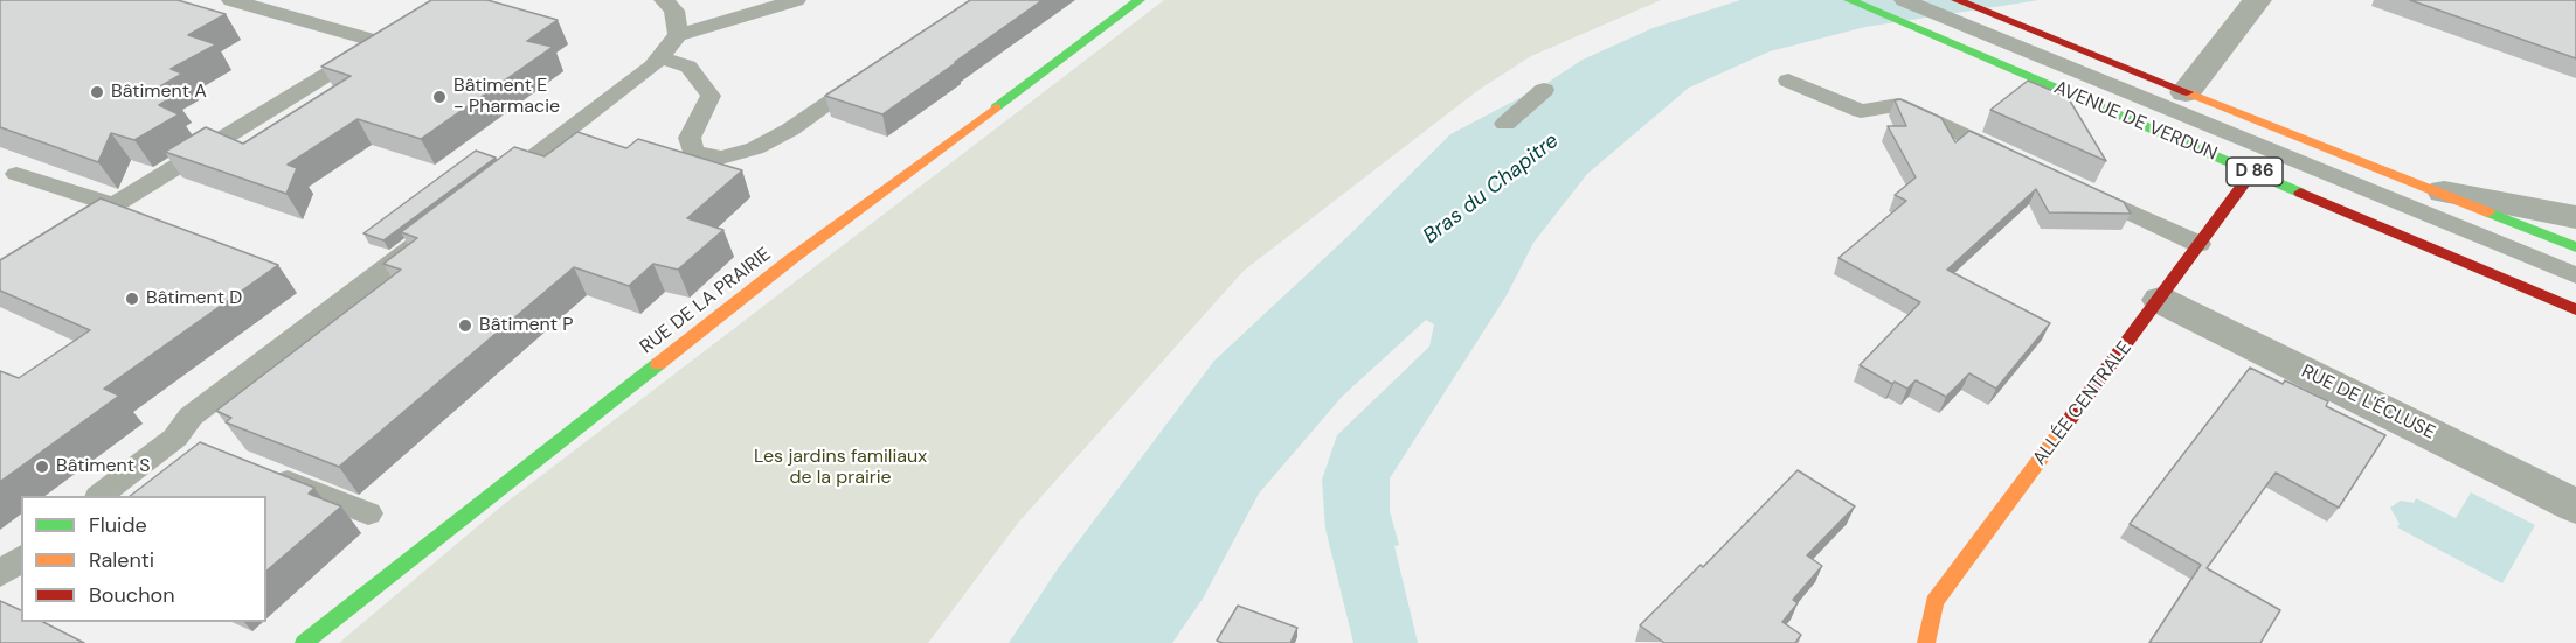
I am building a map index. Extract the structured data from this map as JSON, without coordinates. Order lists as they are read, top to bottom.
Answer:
{
  "streets": {
    "street": [
      "AVENUE DE VERDUN",
      "D 86",
      "RUE DE LA PRAIRIE",
      "RUE DE L'ÉCLUSE",
      "ALLÉE CENTRALE"
    ]
  },
  "crossings": [
    ["AVENUE DE VERDUN", "ALLÉE CENTRALE"],
    ["RUE DE L'ÉCLUSE", "ALLÉE CENTRALE"]
  ],
  "water": ["Bras du Chapitre"],
  "parks": ["Les jardins familiaux de la prairie"],
  "places": [
    "Bâtiment A",
    "Bâtiment E - Pharmacie",
    "Bâtiment D",
    "Bâtiment P",
    "Bâtiment S"
  ],
  "legend": ["Fluide", "Ralenti", "Bouchon"]
}
